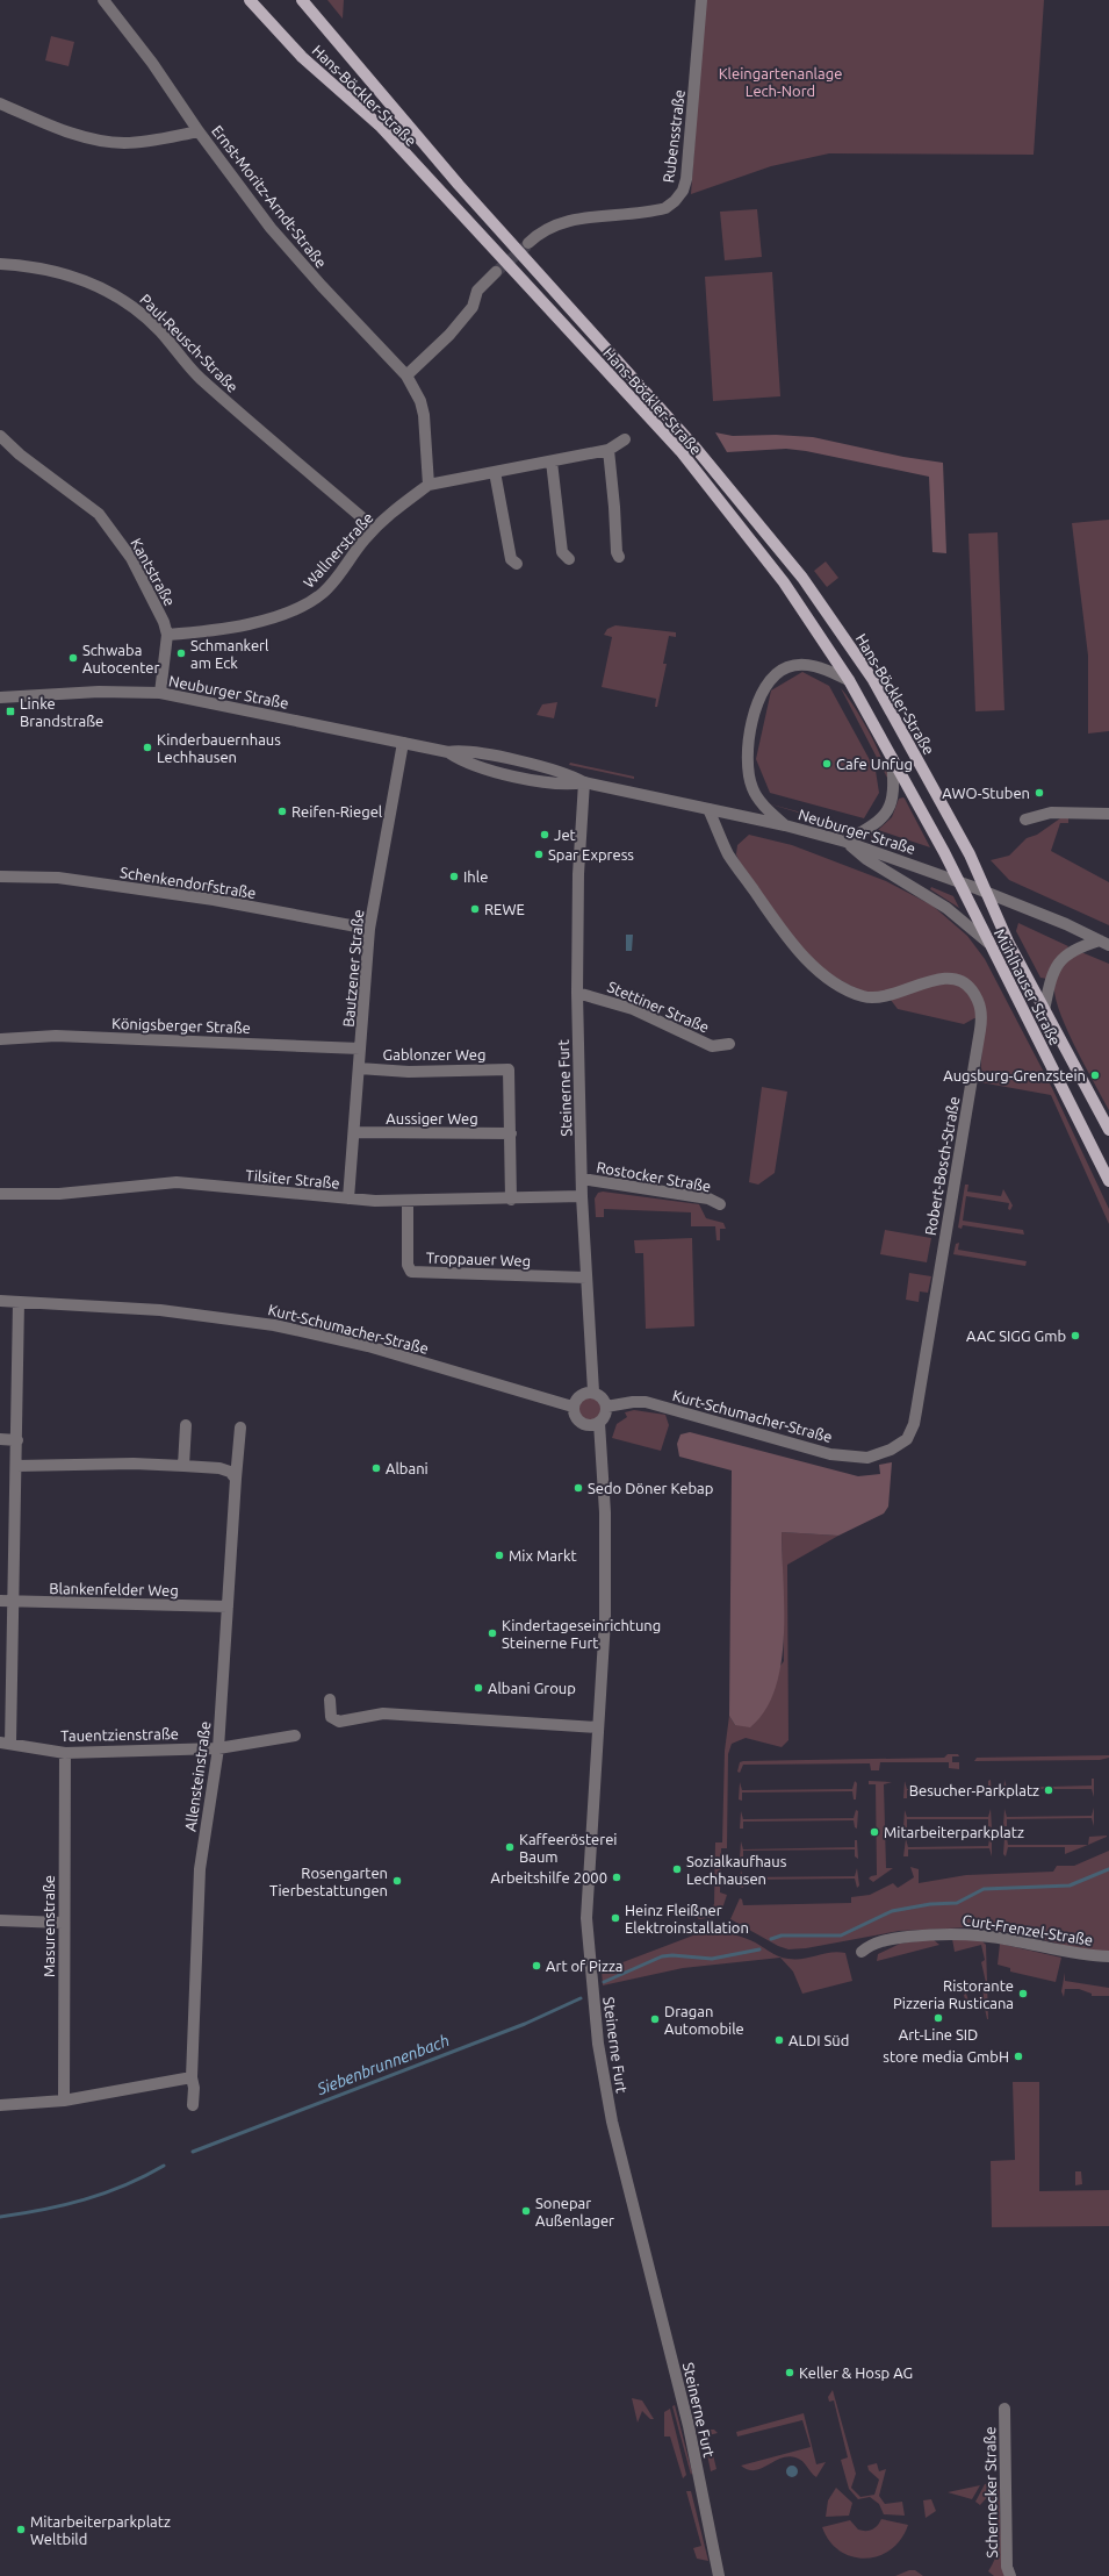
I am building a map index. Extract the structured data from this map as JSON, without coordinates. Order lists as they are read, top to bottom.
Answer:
{
  "streets": {
    "main road": ["Hans-Böckler-Straße", "Mühlhauser Straße"],
    "street": [
      "Rubensstraße",
      "Ernst-Moritz-Arndt-Straße",
      "Paul-Reusch-Straße",
      "Wallnerstraße",
      "Kantstraße",
      "Neuburger Straße",
      "Schenkendorfstraße",
      "Bautzener Straße",
      "Stettiner Straße",
      "Königsberger Straße",
      "Gablonzer Weg",
      "Steinerne Furt",
      "Aussiger Weg",
      "Robert-Bosch-Straße",
      "Rostocker Straße",
      "Tilsiter Straße",
      "Troppauer Weg",
      "Kurt-Schumacher-Straße",
      "Blankenfelder Weg",
      "Tauentzienstraße",
      "Allensteinstraße",
      "Masurenstraße",
      "Curt-Frenzel-Straße",
      "Schernecker Straße"
    ]
  },
  "crossings": [
    ["Hans-Böckler-Straße", "Neuburger Straße"],
    ["Hans-Böckler-Straße", "Mühlhauser Straße"],
    ["Ernst-Moritz-Arndt-Straße", "Wallnerstraße"],
    ["Paul-Reusch-Straße", "Wallnerstraße"],
    ["Wallnerstraße", "Kantstraße"],
    ["Kantstraße", "Neuburger Straße"],
    ["Neuburger Straße", "Bautzener Straße"],
    ["Neuburger Straße", "Mühlhauser Straße"],
    ["Neuburger Straße", "Steinerne Furt"],
    ["Neuburger Straße", "Robert-Bosch-Straße"],
    ["Schenkendorfstraße", "Bautzener Straße"],
    ["Bautzener Straße", "Königsberger Straße"],
    ["Bautzener Straße", "Gablonzer Weg"],
    ["Bautzener Straße", "Aussiger Weg"],
    ["Bautzener Straße", "Tilsiter Straße"],
    ["Stettiner Straße", "Steinerne Furt"],
    ["Gablonzer Weg", "Aussiger Weg"],
    ["Steinerne Furt", "Rostocker Straße"],
    ["Steinerne Furt", "Tilsiter Straße"],
    ["Steinerne Furt", "Troppauer Weg"],
    ["Steinerne Furt", "Kurt-Schumacher-Straße"],
    ["Robert-Bosch-Straße", "Kurt-Schumacher-Straße"],
    ["Tilsiter Straße", "Troppauer Weg"],
    ["Blankenfelder Weg", "Allensteinstraße"],
    ["Tauentzienstraße", "Allensteinstraße"],
    ["Tauentzienstraße", "Masurenstraße"]
  ],
  "water": ["Siebenbrunnenbach"],
  "parks": ["Kleingartenanlage Lech-Nord"],
  "places": {
    "other": [
      "Schmankerl am Eck",
      "Schwaba Autocenter",
      "Kinderbauernhaus Lechhausen",
      "Cafe Unfug",
      "AWO-Stuben",
      "Reifen-Riegel",
      "Jet",
      "Spar Express",
      "Ihle",
      "REWE",
      "Augsburg-Grenzstein",
      "AAC SIGG Gmb",
      "Albani",
      "Sedo Döner Kebap",
      "Mix Markt",
      "Kindertageseinrichtung Steinerne Furt",
      "Albani Group",
      "Besucher-Parkplatz",
      "Mitarbeiterparkplatz",
      "Kaffeerösterei Baum",
      "Sozialkaufhaus Lechhausen",
      "Arbeitshilfe 2000",
      "Rosengarten Tierbestattungen",
      "Heinz Fleißner Elektroinstallation",
      "Art of Pizza",
      "Ristorante Pizzeria Rusticana",
      "Art-Line SID",
      "Dragan Automobile",
      "ALDI Süd",
      "store media GmbH",
      "Sonepar Außenlager",
      "Keller & Hosp AG",
      "Mitarbeiterparkplatz Weltbild"
    ],
    "transit": ["Linke Brandstraße"]
  }
}
